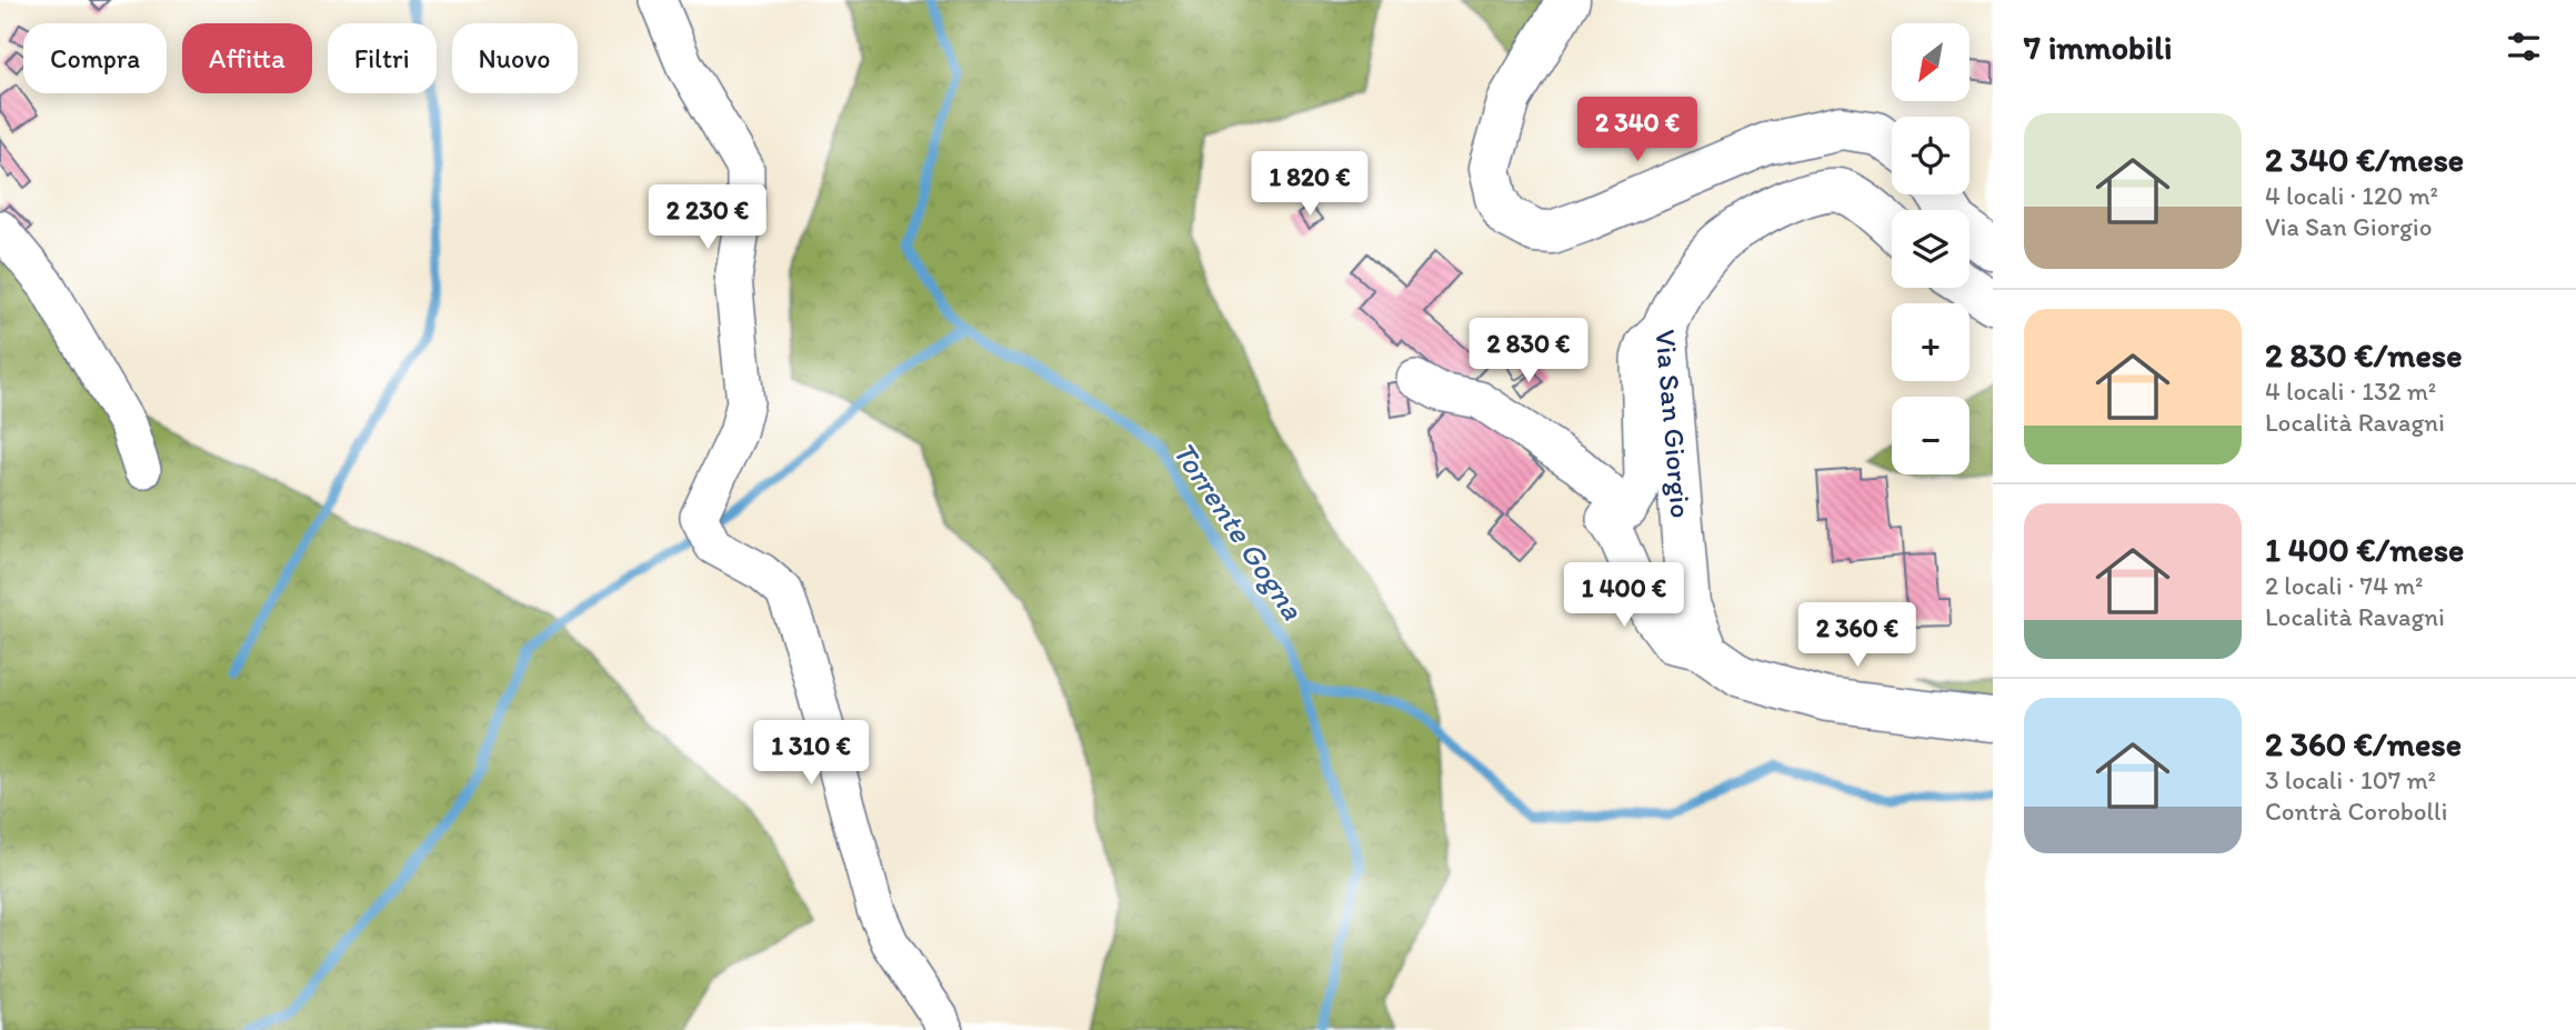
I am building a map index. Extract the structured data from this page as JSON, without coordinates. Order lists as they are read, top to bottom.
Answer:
{
  "streets": {
    "street": ["Via San Giorgio"]
  },
  "water": ["Torrente Gogna"],
  "north": "bottom left",
  "page": {
    "heading": "7 immobili",
    "map_buttons": ["+", "−"],
    "chip": [
      "Compra",
      "Affitta",
      "Filtri",
      "Nuovo"
    ],
    "list": [
      {
        "name": "2 340 €/mese",
        "note": "4 locali · 120 m² · Via San Giorgio"
      },
      {
        "name": "2 830 €/mese",
        "note": "4 locali · 132 m² · Località Ravagni"
      },
      {
        "name": "1 400 €/mese",
        "note": "2 locali · 74 m² · Località Ravagni"
      },
      {
        "name": "2 360 €/mese",
        "note": "3 locali · 107 m² · Contrà Corobolli"
      }
    ],
    "price": [
      "2 340 €",
      "1 820 €",
      "2 230 €",
      "2 830 €",
      "1 400 €",
      "2 360 €",
      "1 310 €"
    ]
  }
}
